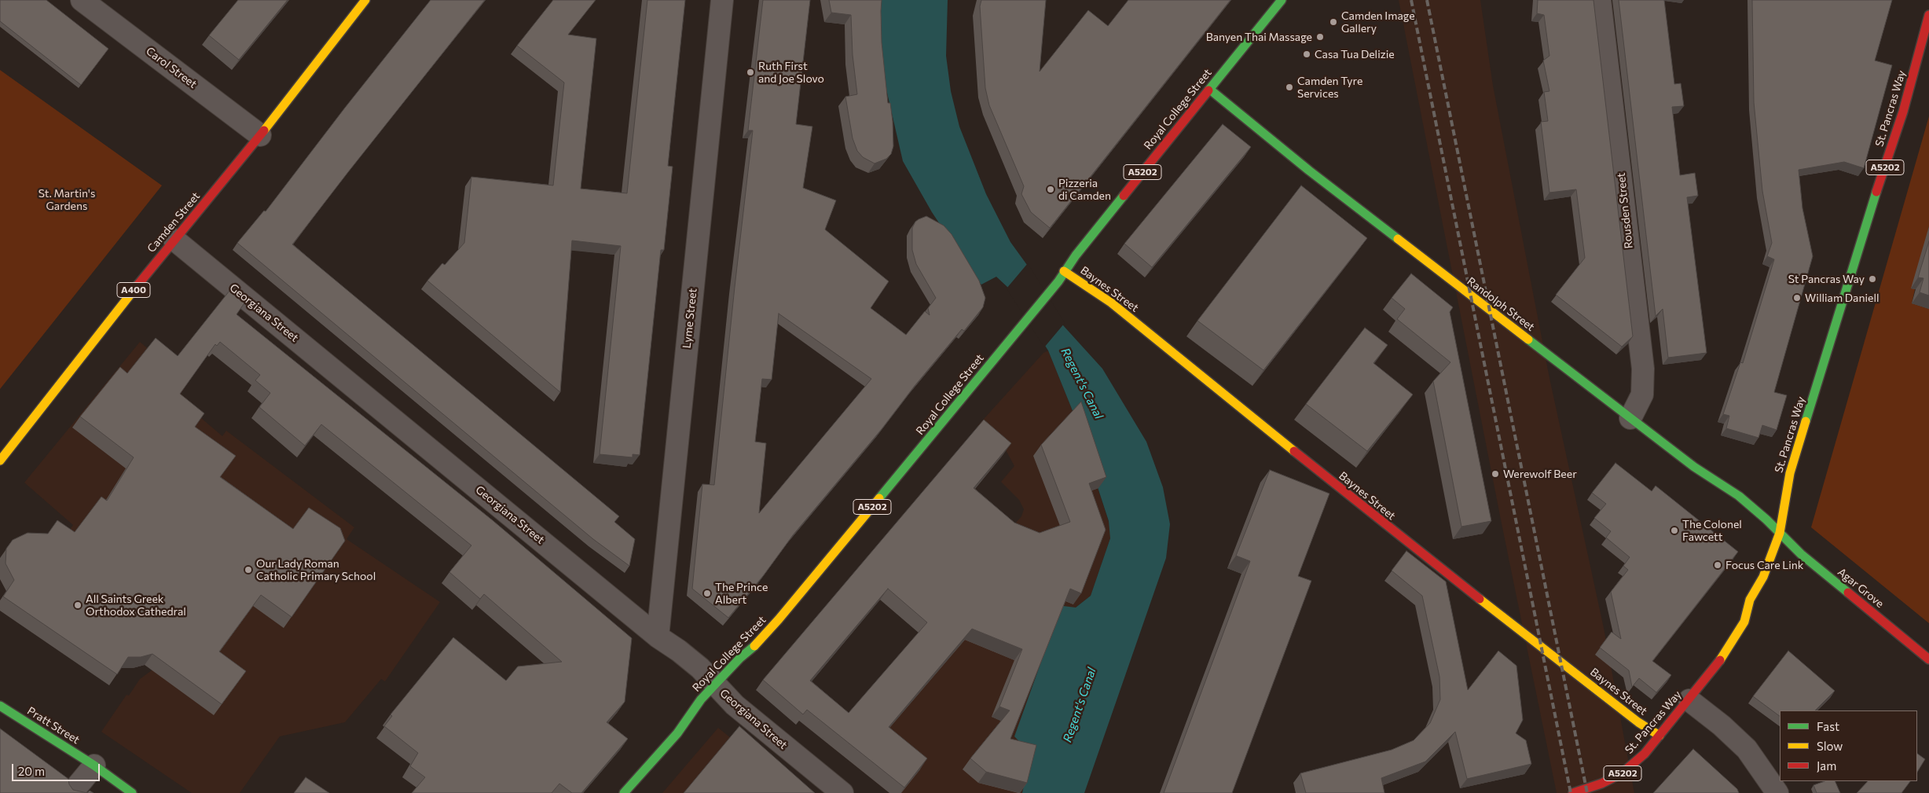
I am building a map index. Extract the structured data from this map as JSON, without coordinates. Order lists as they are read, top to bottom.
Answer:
{
  "streets": {
    "main road": [
      "St. Pancras Way",
      "Royal College Street",
      "A5202",
      "Camden Street",
      "Baynes Street",
      "A400",
      "Randolph Street",
      "Agar Grove",
      "Pratt Street"
    ],
    "street": [
      "Carol Street",
      "Rousden Street",
      "Georgiana Street",
      "Lyme Street"
    ]
  },
  "crossings": [
    ["Carol Street", "Camden Street"],
    ["St. Pancras Way", "Baynes Street"],
    ["St. Pancras Way", "Randolph Street"],
    ["St. Pancras Way", "Agar Grove"],
    ["Royal College Street", "Baynes Street"],
    ["Royal College Street", "Randolph Street"],
    ["Royal College Street", "Georgiana Street"],
    ["Rousden Street", "Randolph Street"],
    ["Camden Street", "Georgiana Street"],
    ["Randolph Street", "Agar Grove"],
    ["Georgiana Street", "Lyme Street"]
  ],
  "water": ["Regent's Canal"],
  "parks": ["St. Martin's Gardens"],
  "places": [
    "Camden Image Gallery",
    "Banyen Thai Massage",
    "Casa Tua Delizie",
    "Ruth First and Joe Slovo",
    "Camden Tyre Services",
    "Pizzeria di Camden",
    "St Pancras Way",
    "William Daniell",
    "Werewolf Beer",
    "The Colonel Fawcett",
    "Focus Care Link",
    "Our Lady Roman Catholic Primary School",
    "The Prince Albert",
    "All Saints Greek Orthodox Cathedral"
  ],
  "legend": ["Fast", "Slow", "Jam"],
  "scale_bar": "20 m"
}
